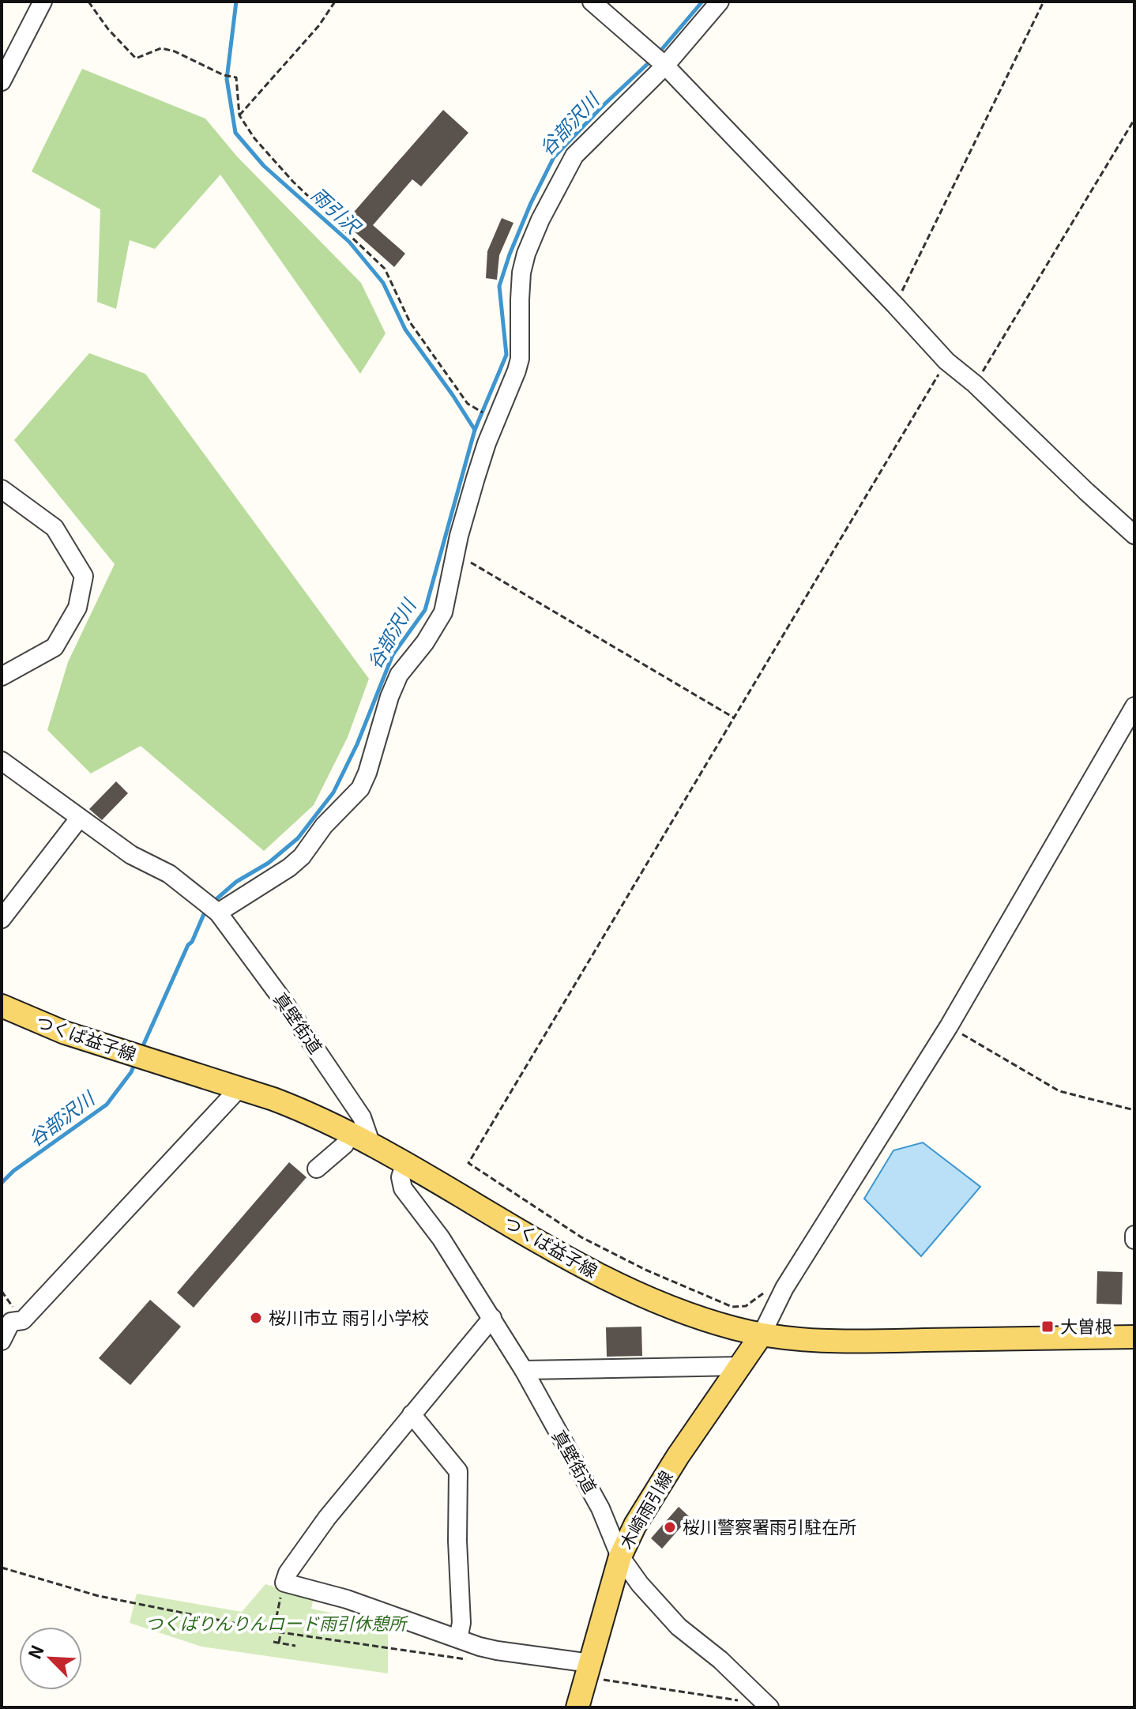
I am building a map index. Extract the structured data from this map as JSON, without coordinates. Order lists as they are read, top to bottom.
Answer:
{
  "streets": {
    "main road": ["つくば益子線", "木崎雨引線"],
    "street": ["真壁街道"]
  },
  "crossings": [
    ["真壁街道", "つくば益子線"],
    ["真壁街道", "木崎雨引線"],
    ["つくば益子線", "木崎雨引線"]
  ],
  "water": ["谷部沢川", "雨引沢"],
  "parks": ["つくばりんりんロード雨引休憩所"],
  "places": {
    "other": ["桜川市立 雨引小学校", "桜川警察署雨引駐在所"],
    "transit": ["大曽根"]
  },
  "north": "top left"
}
